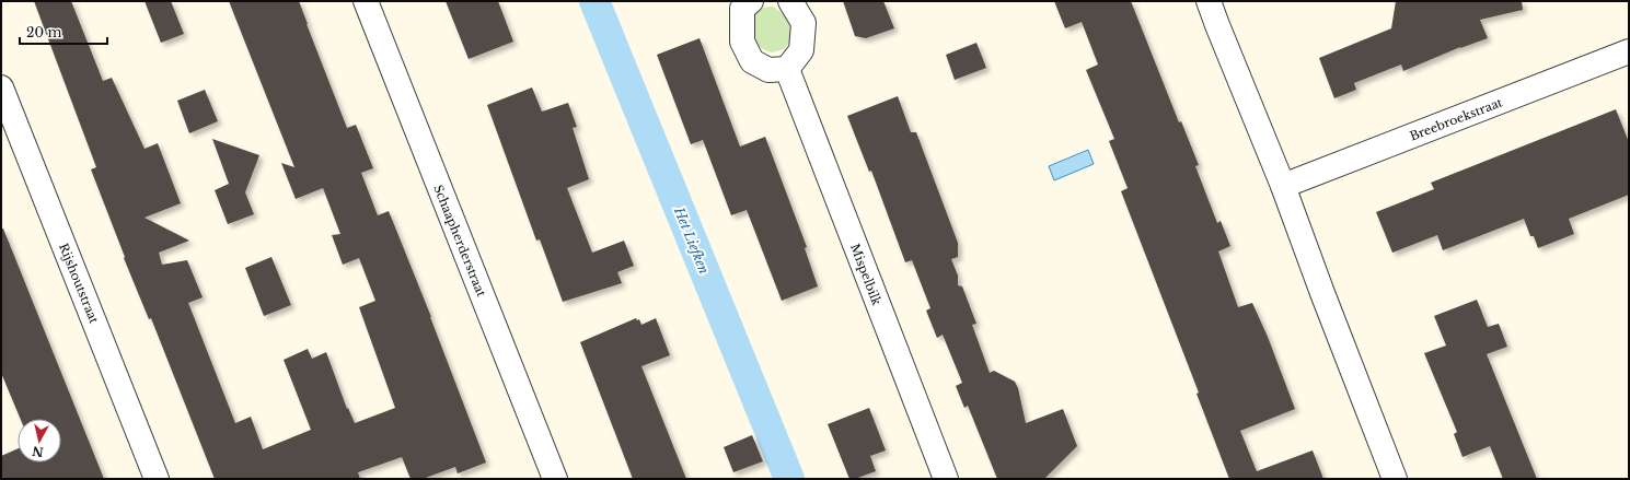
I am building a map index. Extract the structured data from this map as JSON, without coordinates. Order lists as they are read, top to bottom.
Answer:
{
  "streets": {
    "street": [
      "Breebroekstraat",
      "Schaapherderstraat",
      "Mispelbilk",
      "Rijshoutstraat"
    ]
  },
  "water": ["Het Liefken"],
  "scale_bar": "20 m",
  "north": "bottom"
}
